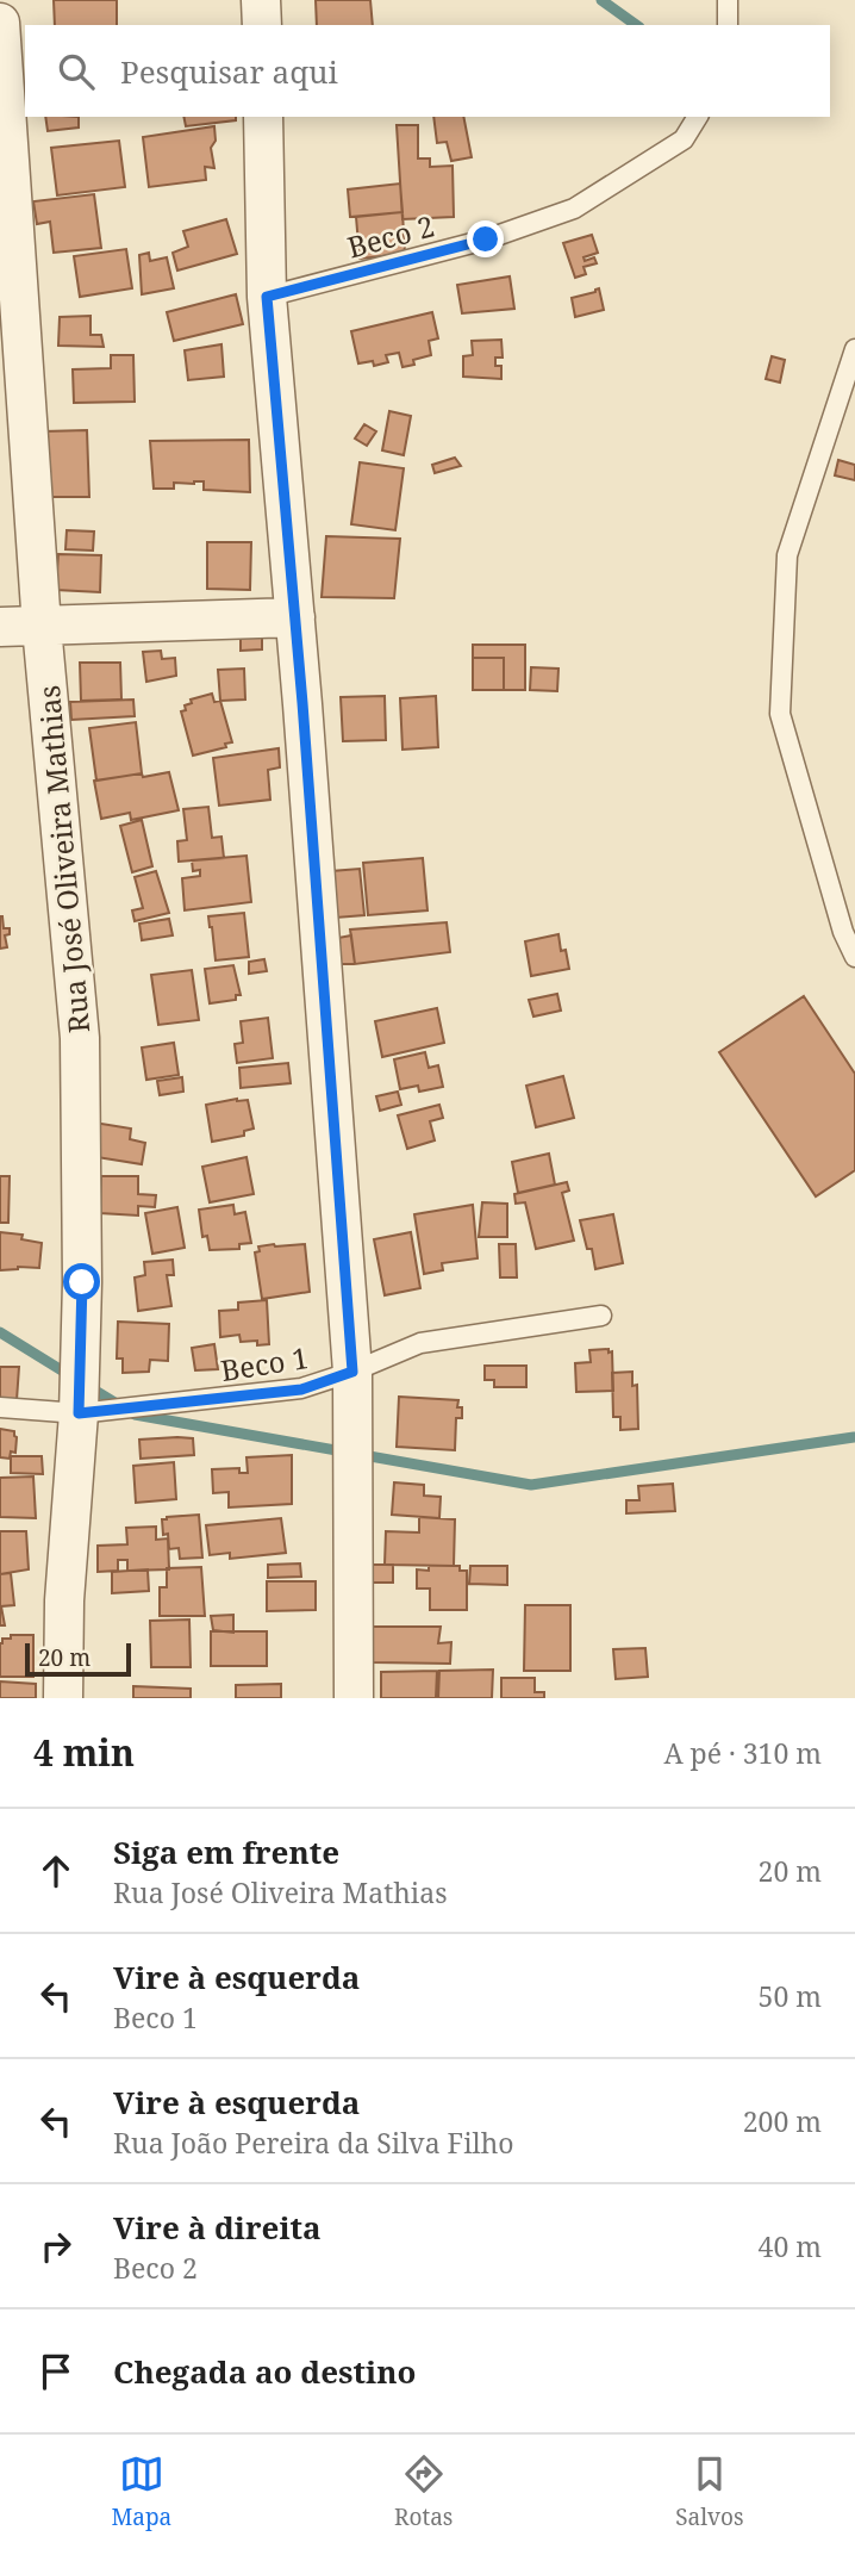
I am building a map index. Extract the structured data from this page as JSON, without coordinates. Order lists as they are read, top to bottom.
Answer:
{
  "streets": {
    "street": ["Rua José Oliveira Mathias"],
    "lane": ["Beco 2", "Beco 1"]
  },
  "crossings": [
    ["Rua José Oliveira Mathias", "Beco 1"]
  ],
  "scale_bar": "20 m",
  "page": {
    "search": "Pesquisar aqui",
    "scale": "20 m",
    "heading": ["4 min", "A pé · 310 m"],
    "list": [
      ["Siga em frente", "Rua José Oliveira Mathias", "20 m"],
      ["Vire à esquerda", "Beco 1", "50 m"],
      ["Vire à esquerda", "Rua João Pereira da Silva Filho", "200 m"],
      ["Vire à direita", "Beco 2", "40 m"],
      "Chegada ao destino"
    ],
    "nav": ["Mapa", "Rotas", "Salvos"]
  }
}
